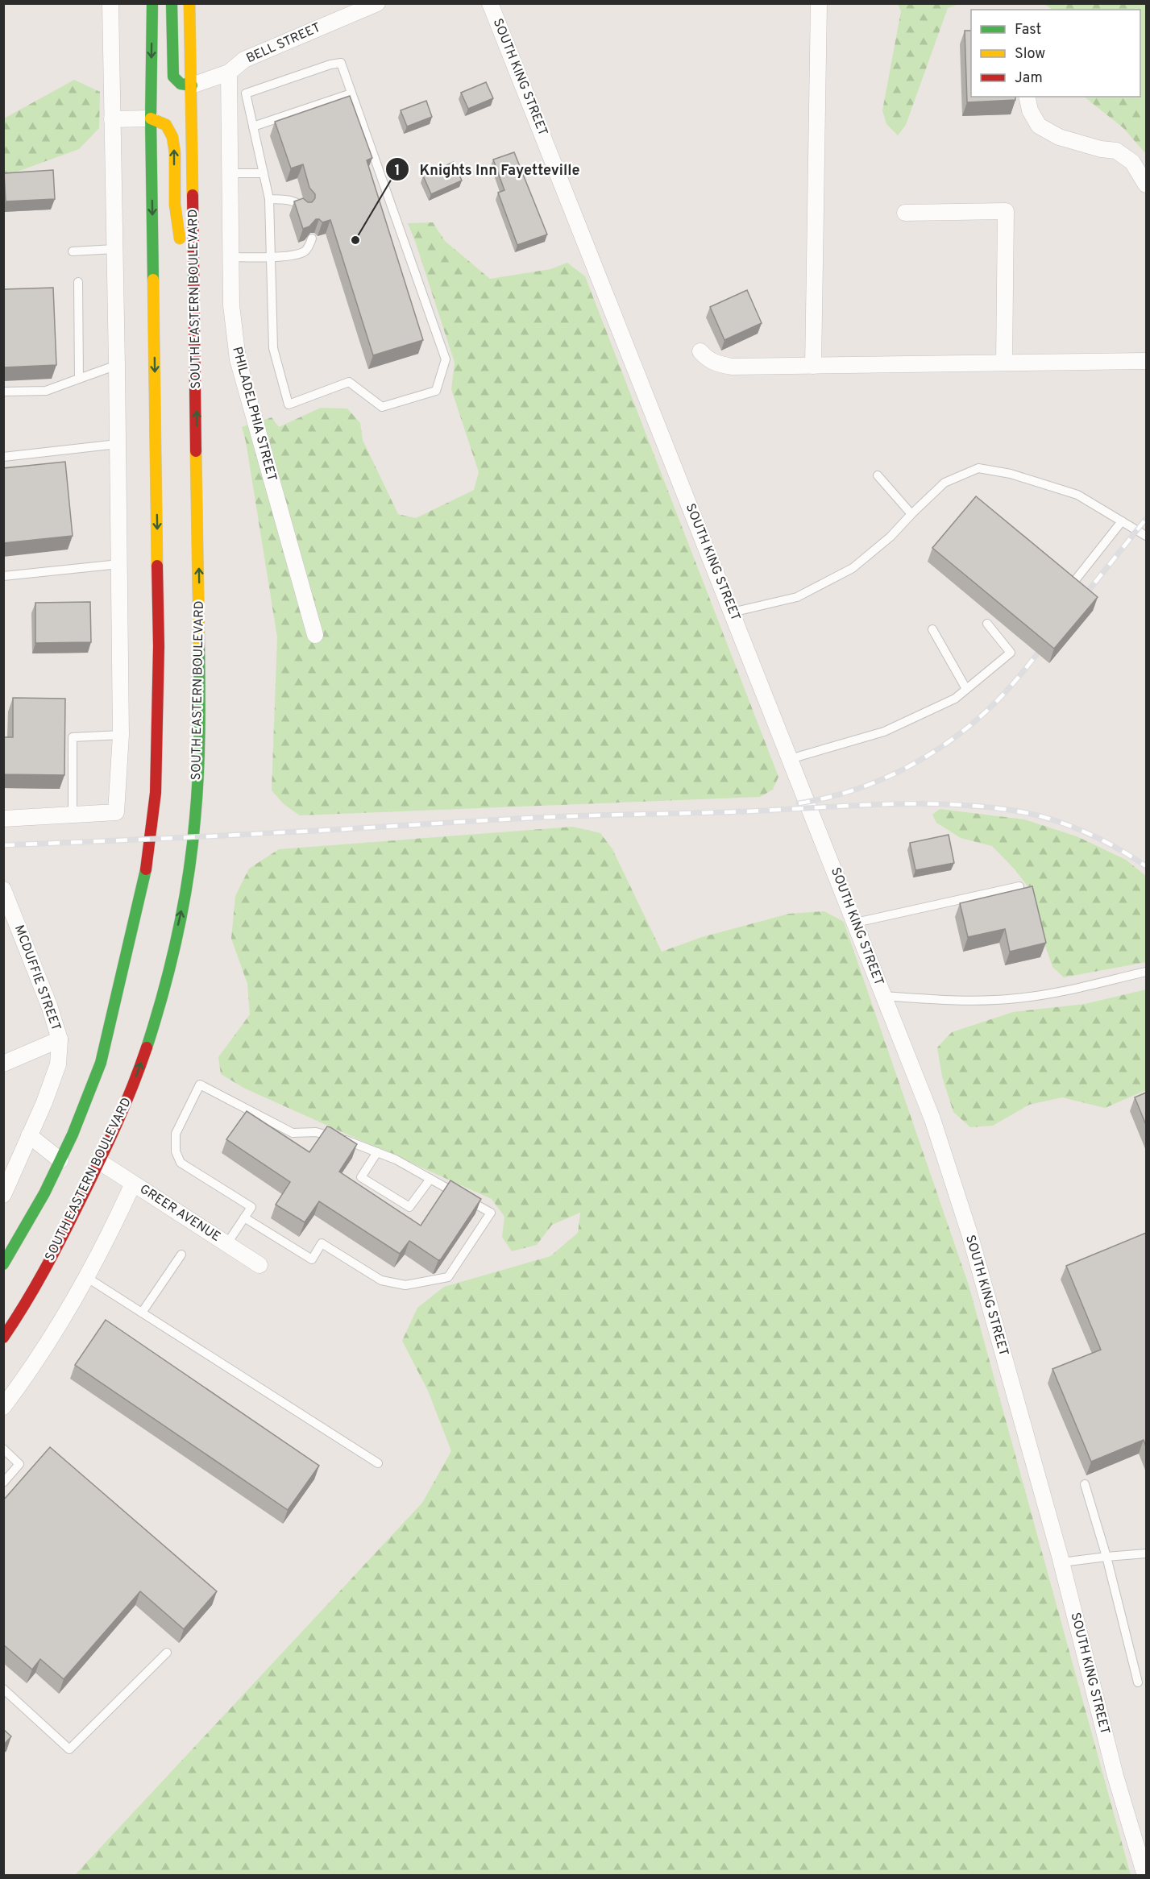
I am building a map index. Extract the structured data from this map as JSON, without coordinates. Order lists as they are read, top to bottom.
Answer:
{
  "streets": {
    "highway": ["SOUTH EASTERN BOULEVARD"],
    "street": [
      "BELL STREET",
      "SOUTH KING STREET",
      "PHILADELPHIA STREET",
      "MCDUFFIE STREET",
      "GREER AVENUE"
    ]
  },
  "crossings": [
    ["BELL STREET", "SOUTH EASTERN BOULEVARD"],
    ["BELL STREET", "PHILADELPHIA STREET"],
    ["SOUTH EASTERN BOULEVARD", "GREER AVENUE"]
  ],
  "places": ["Knights Inn Fayetteville"],
  "legend": ["Fast", "Slow", "Jam"]
}
